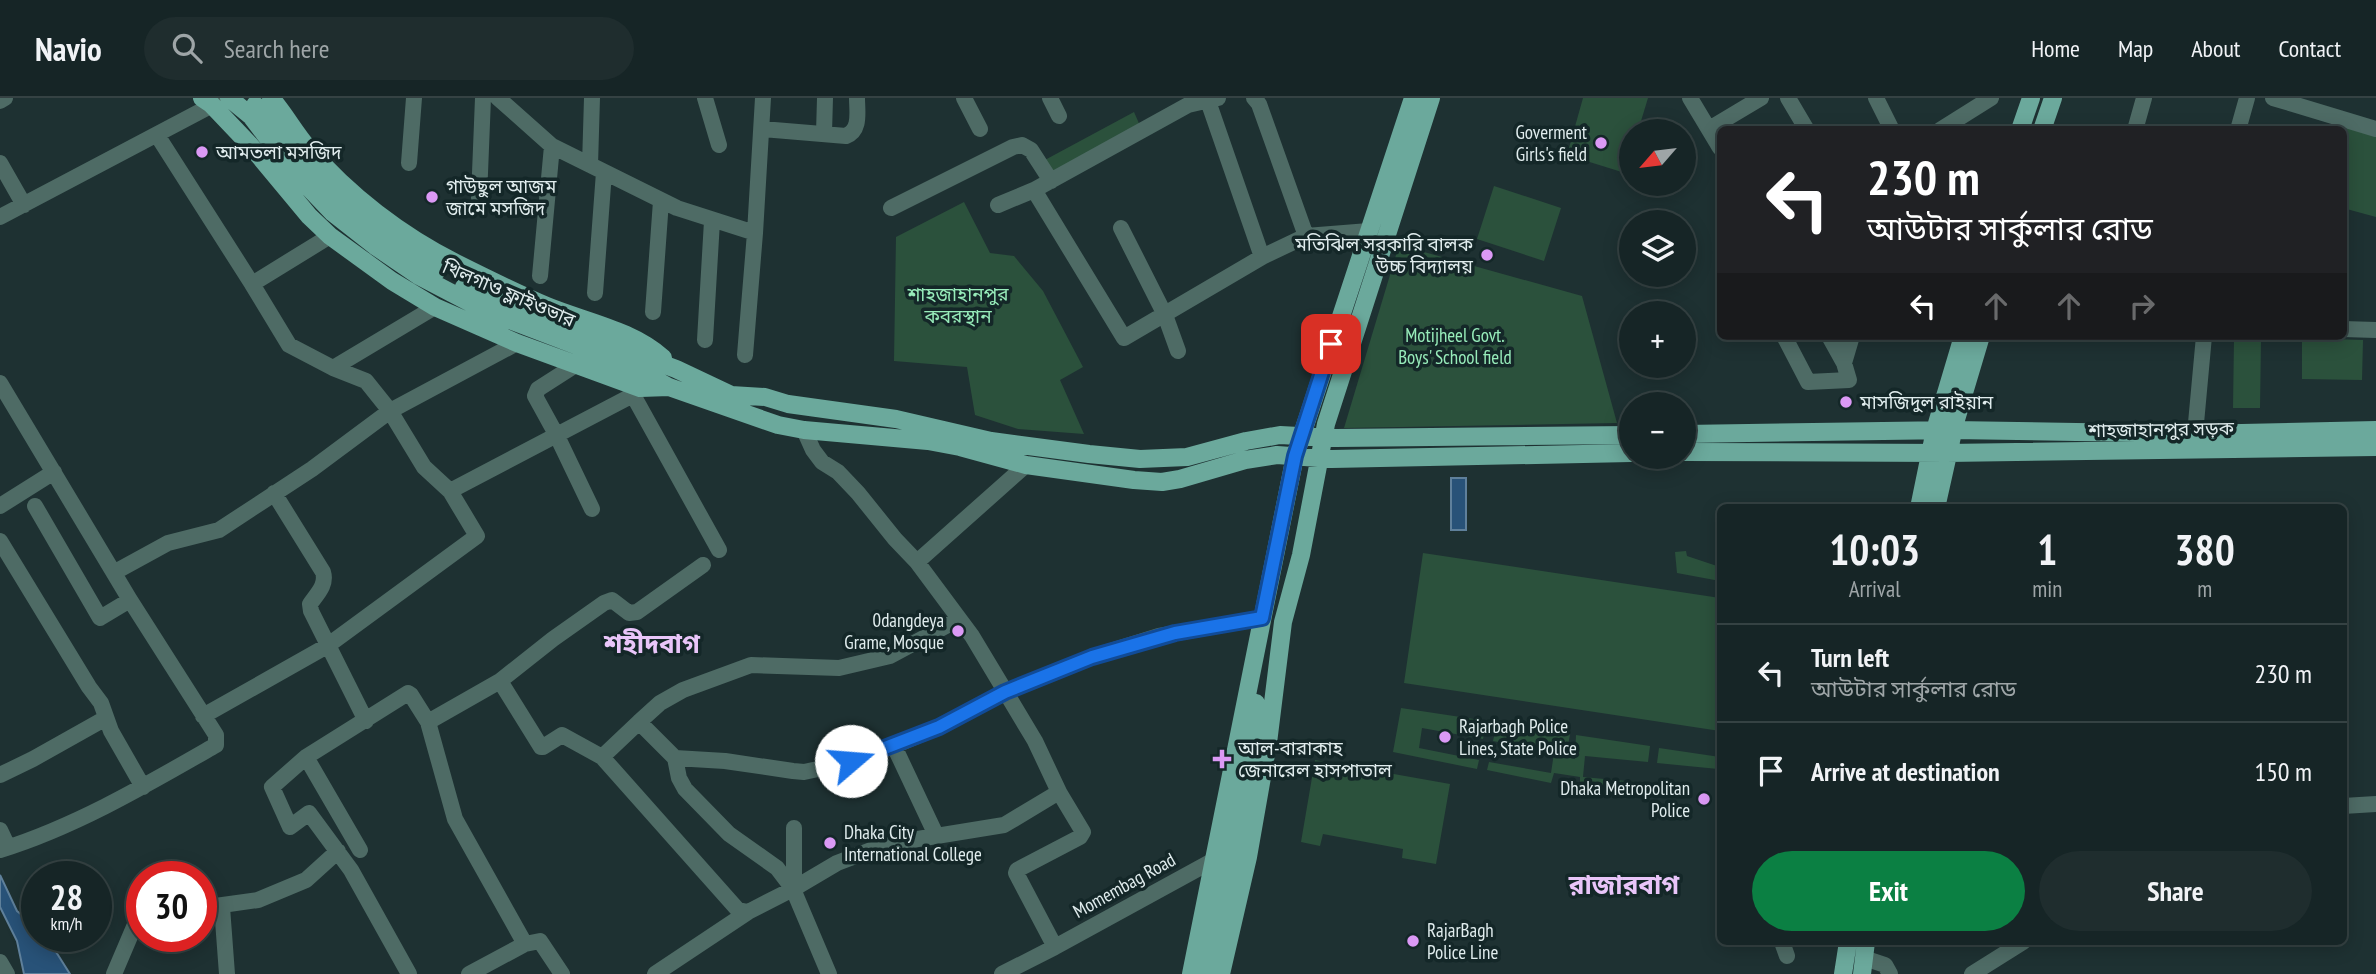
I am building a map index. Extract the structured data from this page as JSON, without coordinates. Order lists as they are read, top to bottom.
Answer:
{
  "streets": {
    "main road": ["খিলগাও ফ্লাইওভার", "শাহজাহানপুর সড়ক"],
    "street": ["Momembag Road"]
  },
  "districts": ["শহীদবাগ", "রাজারবাগ"],
  "parks": ["শাহজাহানপুর কবরস্থান", "Motijheel Govt. Boys' School field"],
  "places": {
    "other": [
      "Goverment Girls's field",
      "আমতলা মসজিদ",
      "গাউছুল আজম জামে মসজিদ",
      "মতিঝিল সরকারি বালক উচ্চ বিদ্যালয়",
      "মাসজিদুল রাইয়ান",
      "0dangdeya Grame, Mosque",
      "Rajarbagh Police Lines, State Police",
      "Dhaka Metropolitan Police",
      "Dhaka City International College",
      "RajarBagh Police Line"
    ],
    "health": ["আল-বারাকাহ জেনারেল হাসপাতাল"]
  },
  "north": "bottom left",
  "page": {
    "header": "Navio",
    "search": "Search here",
    "nav": [
      "Home",
      "Map",
      "About",
      "Contact"
    ],
    "map_buttons": ["+", "−"],
    "turn": ["230 m", "আউটার সার্কুলার রোড"],
    "eta": [
      "10:03",
      "Arrival",
      "1",
      "min",
      "380",
      "m"
    ],
    "list": [
      {
        "name": "Turn left",
        "note": "আউটার সার্কুলার রোড",
        "value": "230 m"
      },
      {
        "name": "Arrive at destination",
        "value": "150 m"
      }
    ],
    "buttons": ["Exit", "Share"],
    "speed": "28 km/h",
    "limit": "30"
  }
}
